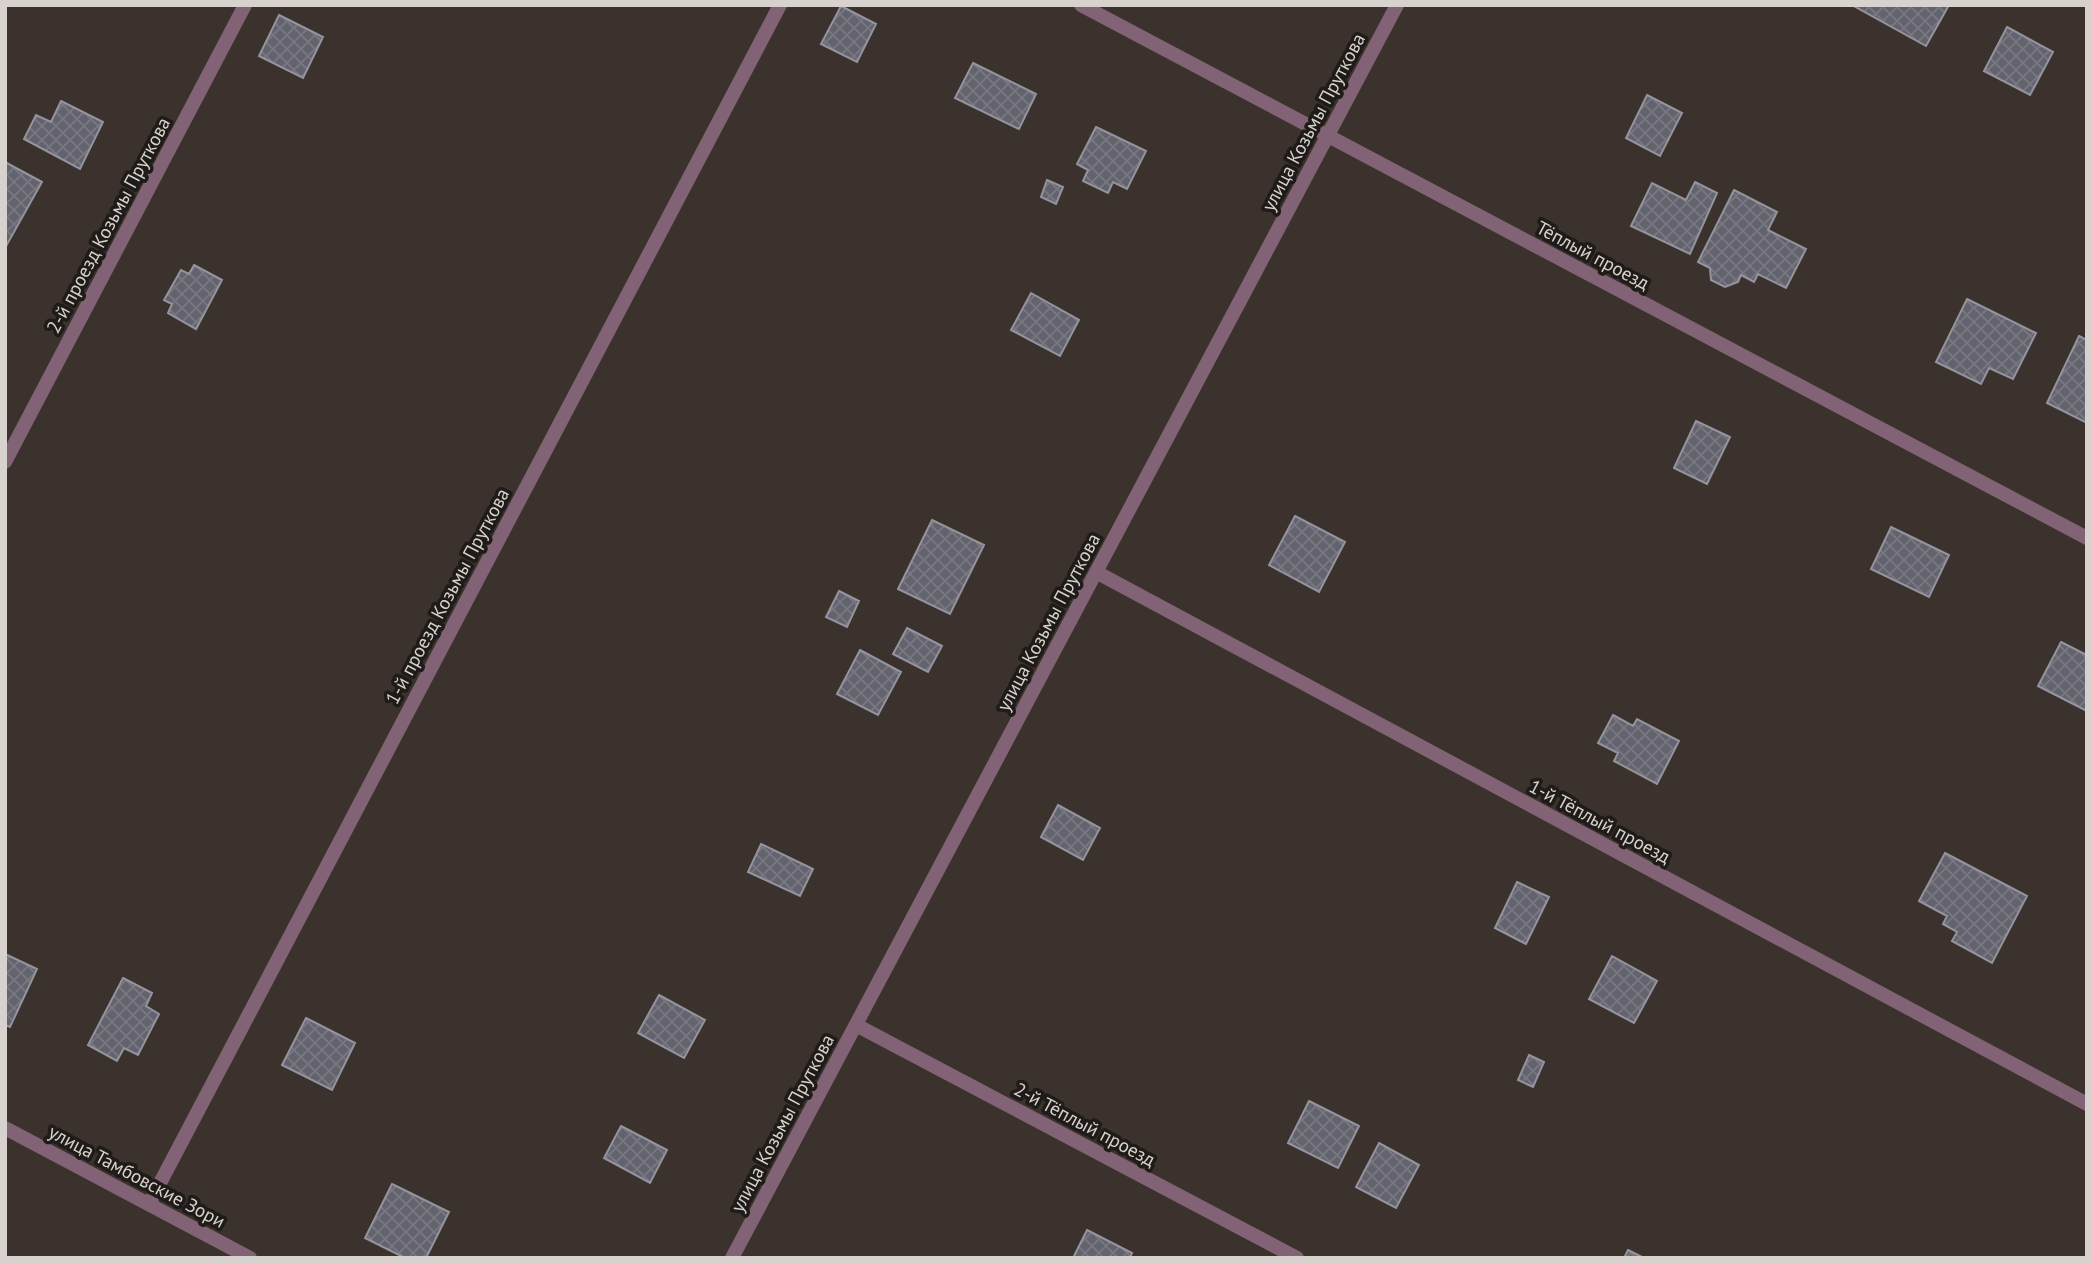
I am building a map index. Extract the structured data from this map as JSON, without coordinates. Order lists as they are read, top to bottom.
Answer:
{
  "streets": {
    "street": [
      "улица Козьмы Пруткова",
      "2-й проезд Козьмы Пруткова",
      "Тёплый проезд",
      "1-й проезд Козьмы Пруткова",
      "1-й Тёплый проезд",
      "2-й Тёплый проезд",
      "улица Тамбовские Зори"
    ]
  },
  "crossings": [
    ["улица Козьмы Пруткова", "Тёплый проезд"],
    ["улица Козьмы Пруткова", "1-й Тёплый проезд"],
    ["улица Козьмы Пруткова", "2-й Тёплый проезд"],
    ["1-й проезд Козьмы Пруткова", "улица Тамбовские Зори"]
  ]
}
